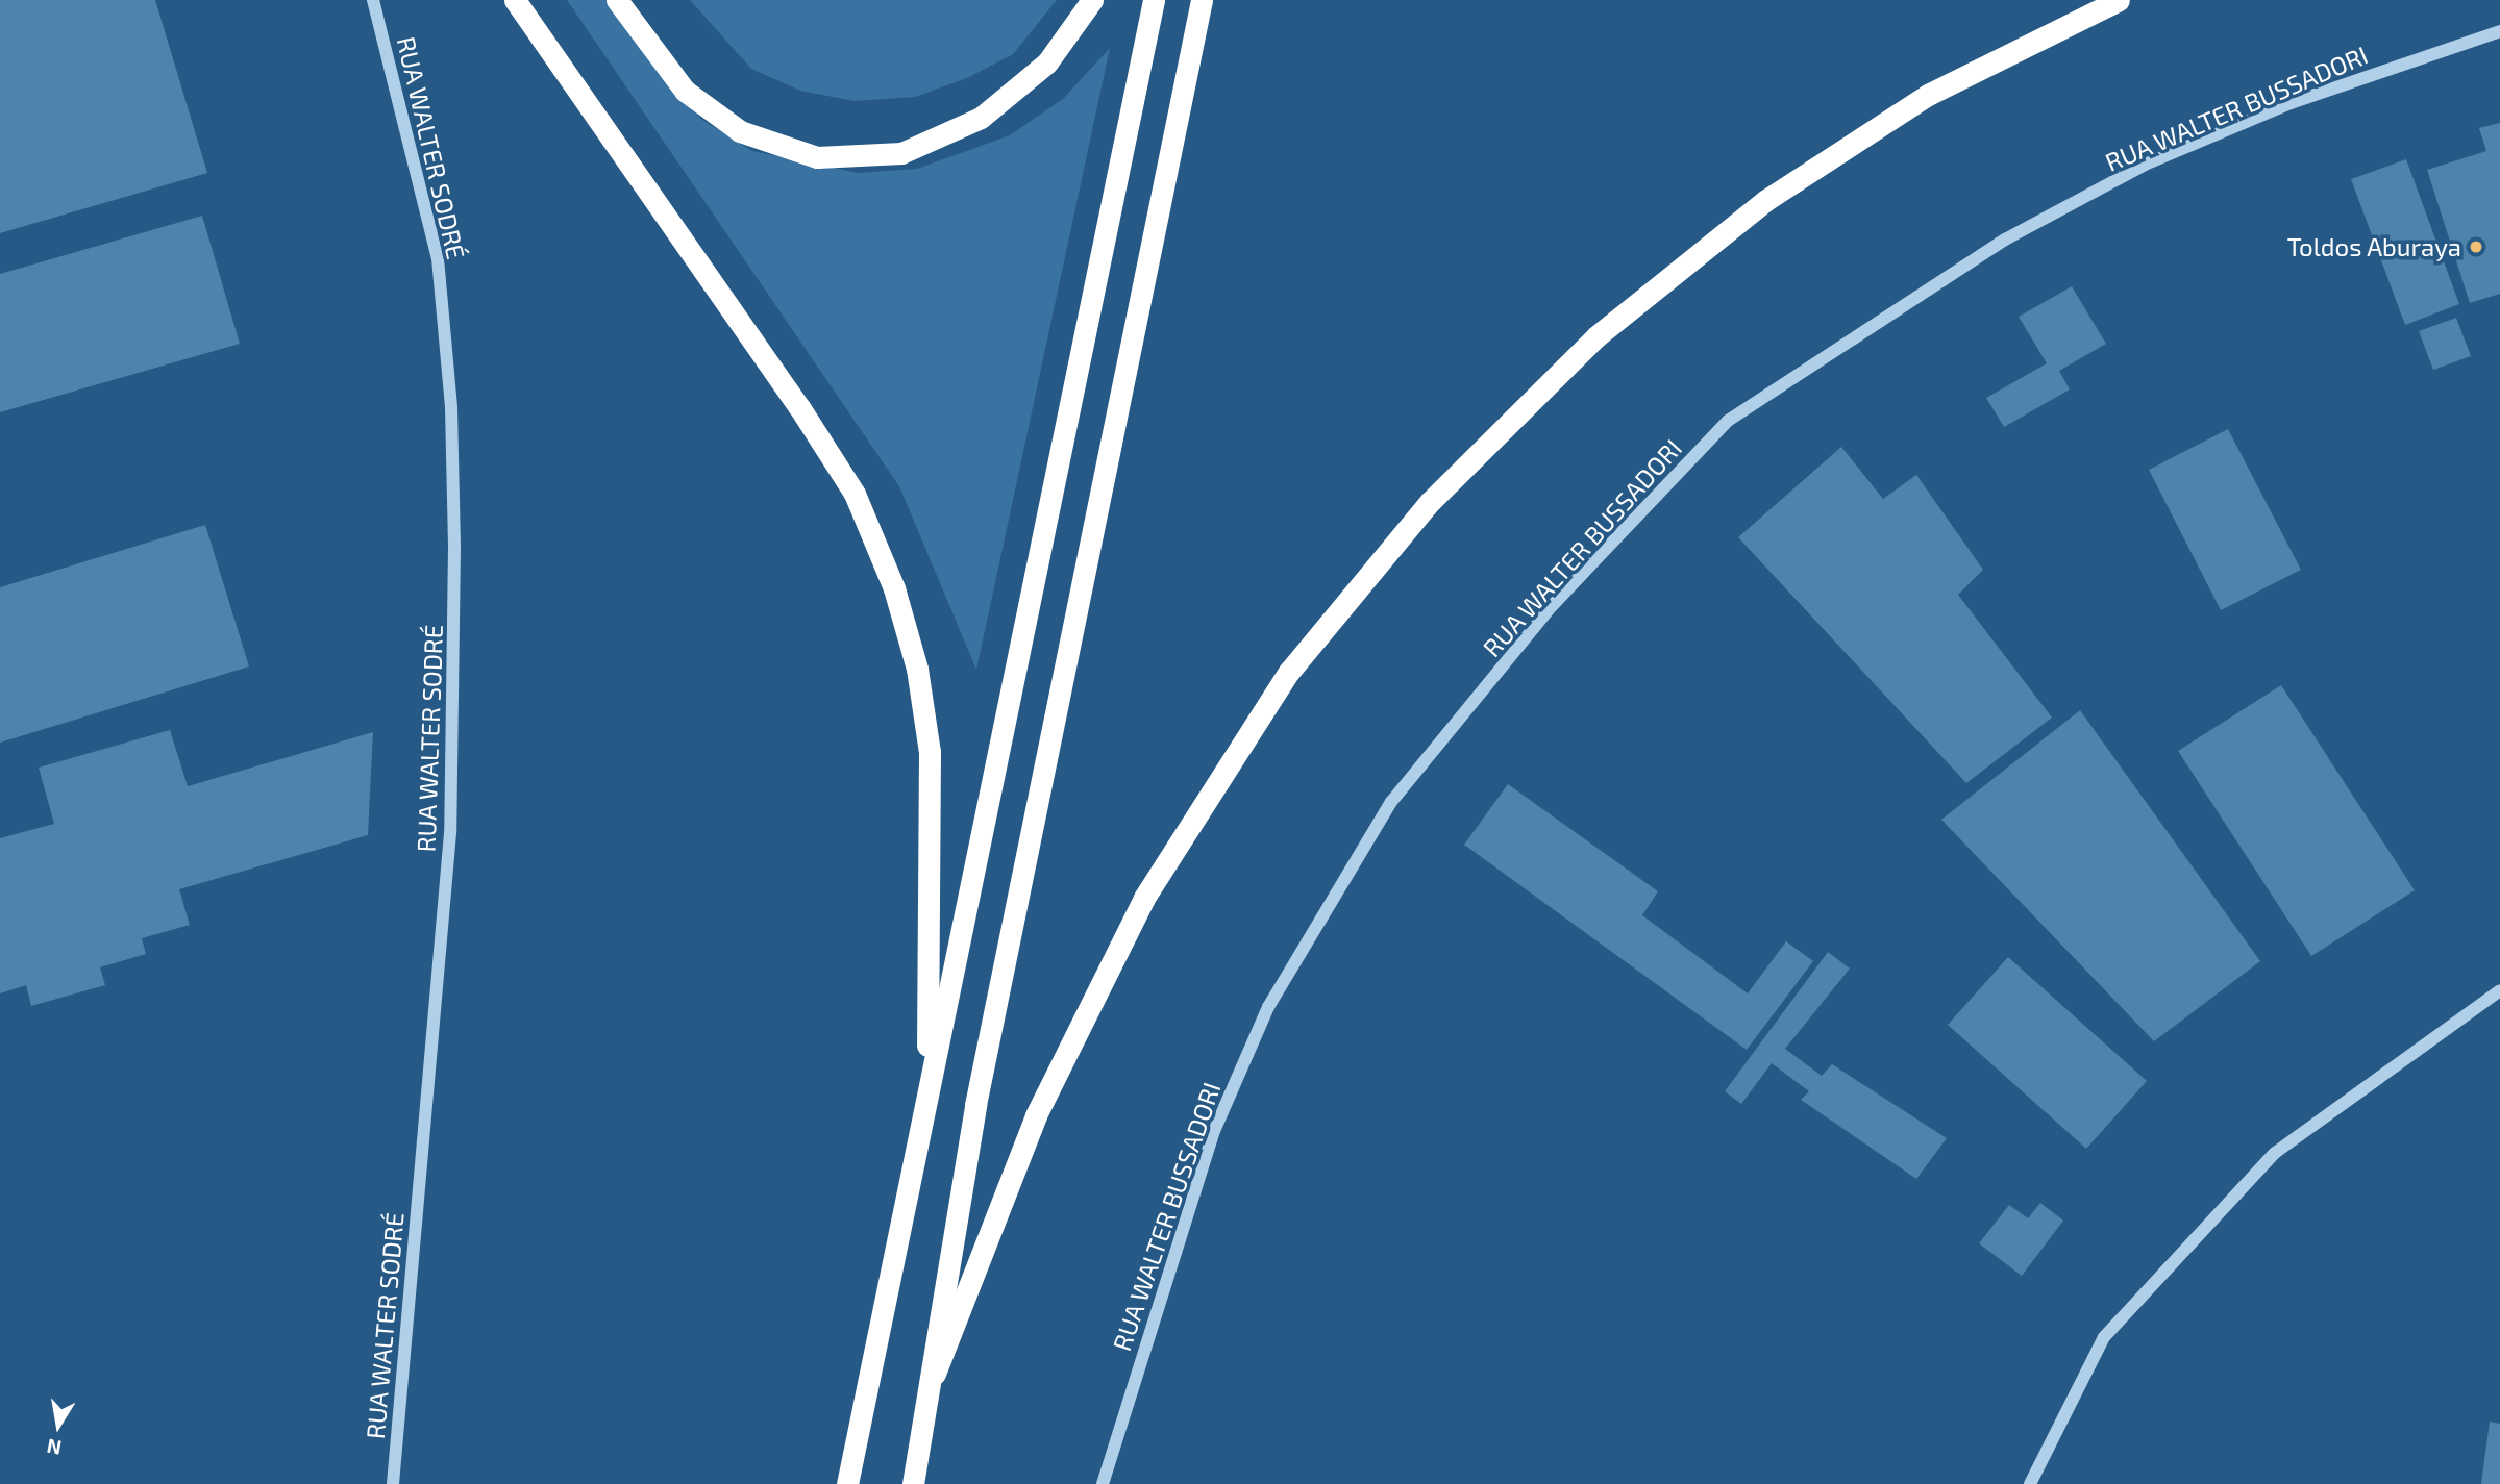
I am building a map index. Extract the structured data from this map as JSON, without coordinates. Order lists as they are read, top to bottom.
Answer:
{
  "streets": {
    "street": ["RUA WALTER BUSSADORI", "RUA WALTER SODRÉ"]
  },
  "places": ["Toldos Aburaya"],
  "north": "bottom"
}
